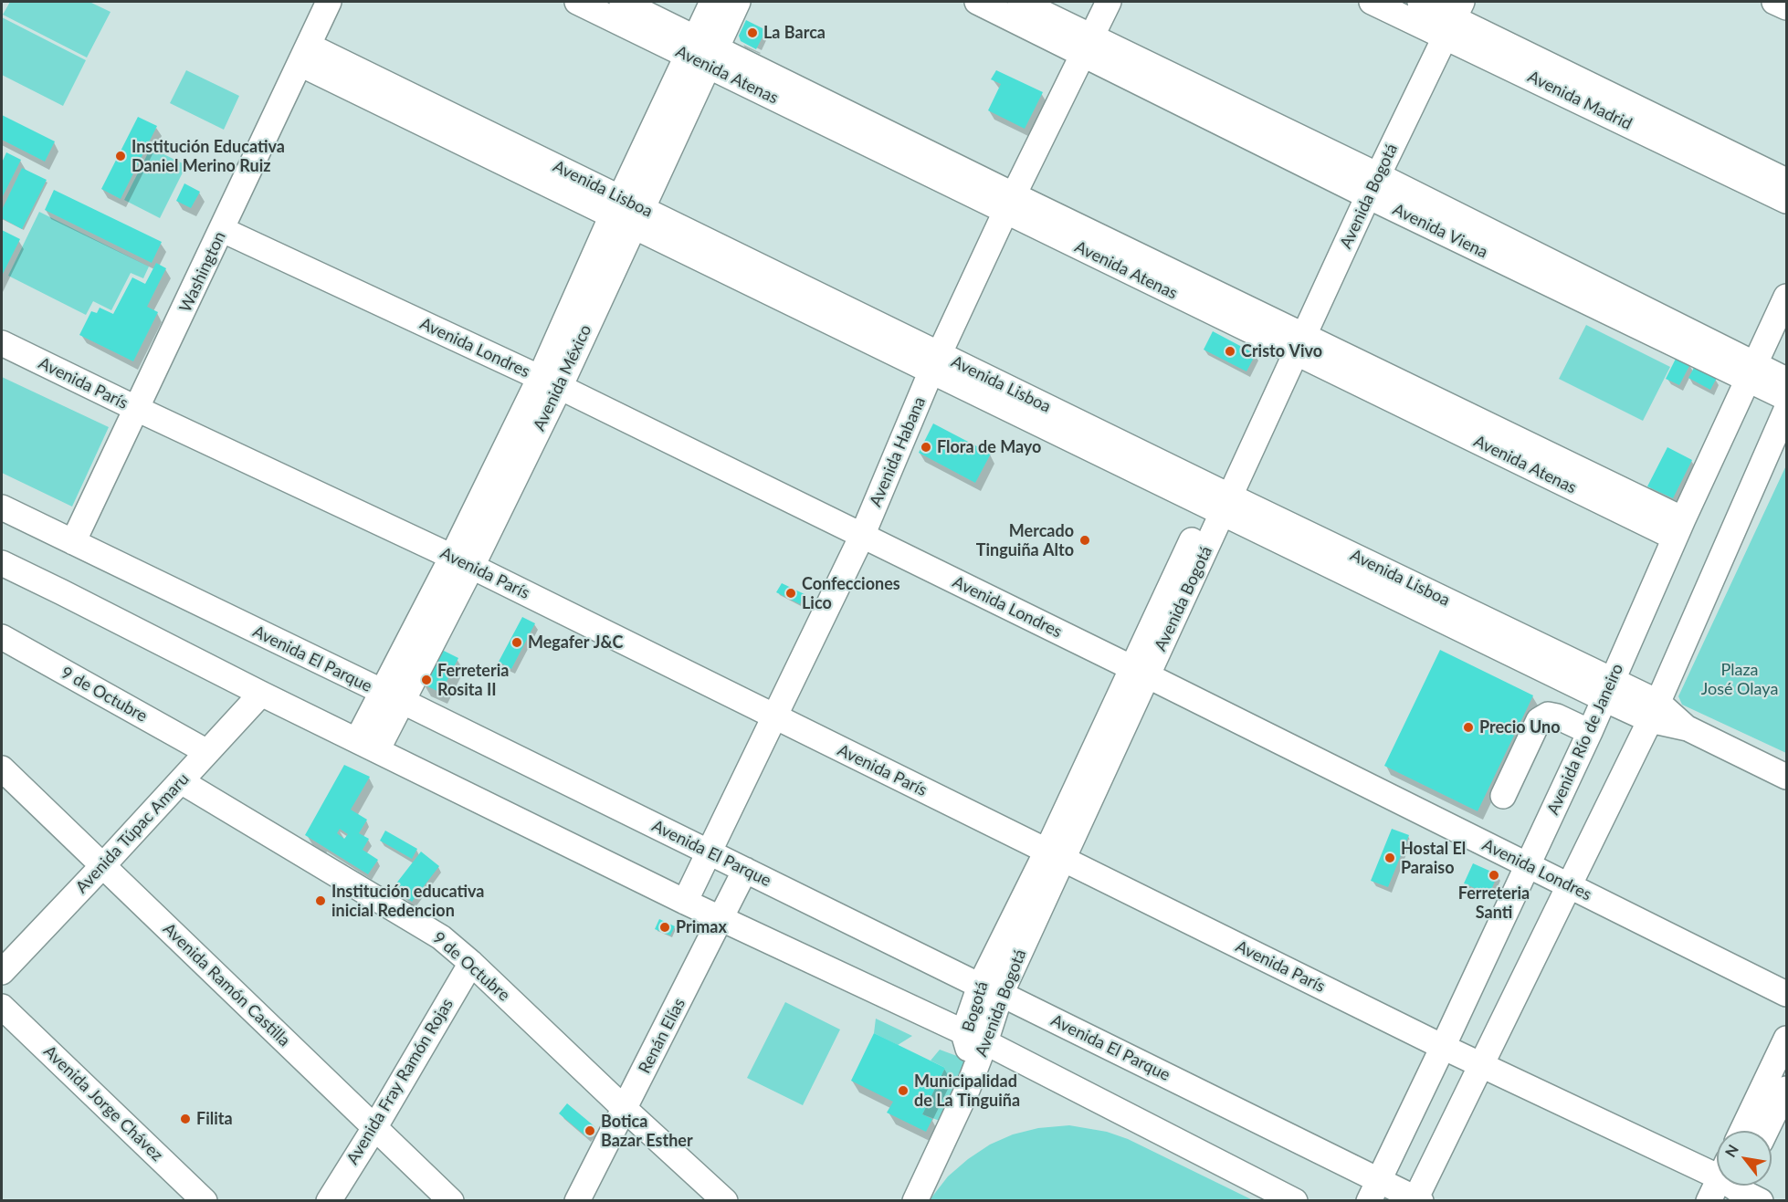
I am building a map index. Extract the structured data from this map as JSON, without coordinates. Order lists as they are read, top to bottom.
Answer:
{
  "streets": {
    "street": [
      "Avenida Atenas",
      "Avenida Madrid",
      "Avenida Lisboa",
      "Avenida Bogotá",
      "Avenida Viena",
      "Washington",
      "Avenida Londres",
      "Avenida México",
      "Avenida París",
      "Avenida Habana",
      "Avenida El Parque",
      "9 de Octubre",
      "Avenida Río de Janeiro",
      "Avenida Túpac Amaru",
      "Avenida Ramón Castilla",
      "Bogotá",
      "Renán Elías",
      "Avenida Fray Ramón Rojas",
      "Avenida Jorge Chávez"
    ]
  },
  "crossings": [
    ["Avenida Atenas", "Avenida Bogotá"],
    ["Avenida Atenas", "Avenida México"],
    ["Avenida Atenas", "Avenida Habana"],
    ["Avenida Atenas", "Avenida Río de Janeiro"],
    ["Avenida Madrid", "Avenida Bogotá"],
    ["Avenida Lisboa", "Avenida Bogotá"],
    ["Avenida Lisboa", "Washington"],
    ["Avenida Lisboa", "Avenida México"],
    ["Avenida Lisboa", "Avenida Habana"],
    ["Avenida Lisboa", "Avenida Río de Janeiro"],
    ["Avenida Bogotá", "Avenida Viena"],
    ["Avenida Bogotá", "Avenida Londres"],
    ["Avenida Bogotá", "Avenida París"],
    ["Avenida Bogotá", "Avenida El Parque"],
    ["Avenida Bogotá", "Bogotá"],
    ["Avenida Viena", "Avenida Habana"],
    ["Avenida Viena", "Avenida Río de Janeiro"],
    ["Washington", "Avenida Londres"],
    ["Washington", "Avenida París"],
    ["Washington", "Avenida El Parque"],
    ["Avenida Londres", "Avenida México"],
    ["Avenida Londres", "Avenida Habana"],
    ["Avenida Londres", "Avenida Río de Janeiro"],
    ["Avenida México", "Avenida París"],
    ["Avenida México", "Avenida El Parque"],
    ["Avenida París", "Avenida Habana"],
    ["Avenida París", "Avenida Río de Janeiro"],
    ["Avenida Habana", "Avenida El Parque"],
    ["Avenida El Parque", "Avenida Río de Janeiro"],
    ["Avenida El Parque", "Bogotá"],
    ["Avenida El Parque", "Renán Elías"],
    ["9 de Octubre", "Avenida Túpac Amaru"],
    ["9 de Octubre", "Renán Elías"],
    ["9 de Octubre", "Avenida Fray Ramón Rojas"],
    ["Avenida Túpac Amaru", "Avenida Ramón Castilla"],
    ["Avenida Ramón Castilla", "Avenida Fray Ramón Rojas"]
  ],
  "parks": ["Plaza José Olaya"],
  "places": [
    "La Barca",
    "Institución Educativa Daniel Merino Ruiz",
    "Cristo Vivo",
    "Flora de Mayo",
    "Mercado Tinguiña Alto",
    "Confecciones Lico",
    "Megafer J&C",
    "Ferreteria Rosita II",
    "Precio Uno",
    "Hostal El Paraiso",
    "Ferreteria Santi",
    "Institución educativa inicial Redencion",
    "Primax",
    "Municipalidad de La Tinguiña",
    "Filita",
    "Botica Bazar Esther"
  ],
  "north": "top left"
}
